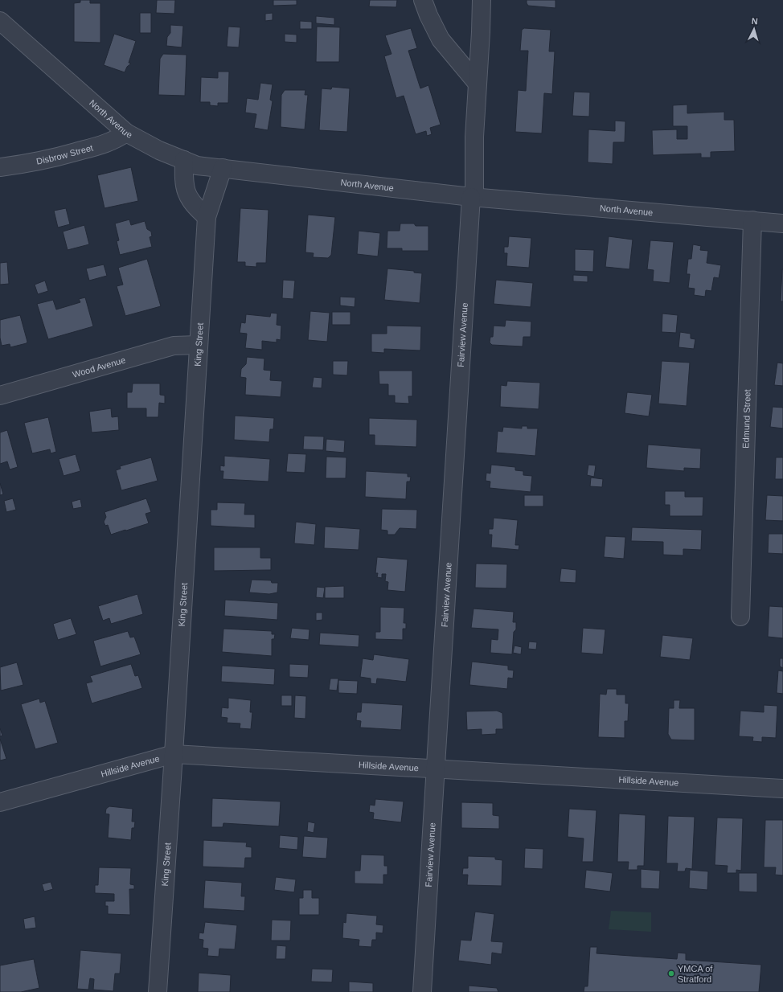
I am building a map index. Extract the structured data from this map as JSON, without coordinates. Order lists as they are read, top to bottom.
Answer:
{
  "streets": {
    "street": [
      "North Avenue",
      "Disbrow Street",
      "Fairview Avenue",
      "King Street",
      "Wood Avenue",
      "Edmund Street",
      "Hillside Avenue"
    ]
  },
  "crossings": [
    ["North Avenue", "Disbrow Street"],
    ["North Avenue", "Fairview Avenue"],
    ["North Avenue", "King Street"],
    ["North Avenue", "Edmund Street"],
    ["Fairview Avenue", "Hillside Avenue"],
    ["King Street", "Wood Avenue"],
    ["King Street", "Hillside Avenue"]
  ],
  "places": ["YMCA of Stratford"],
  "north": "top"
}
